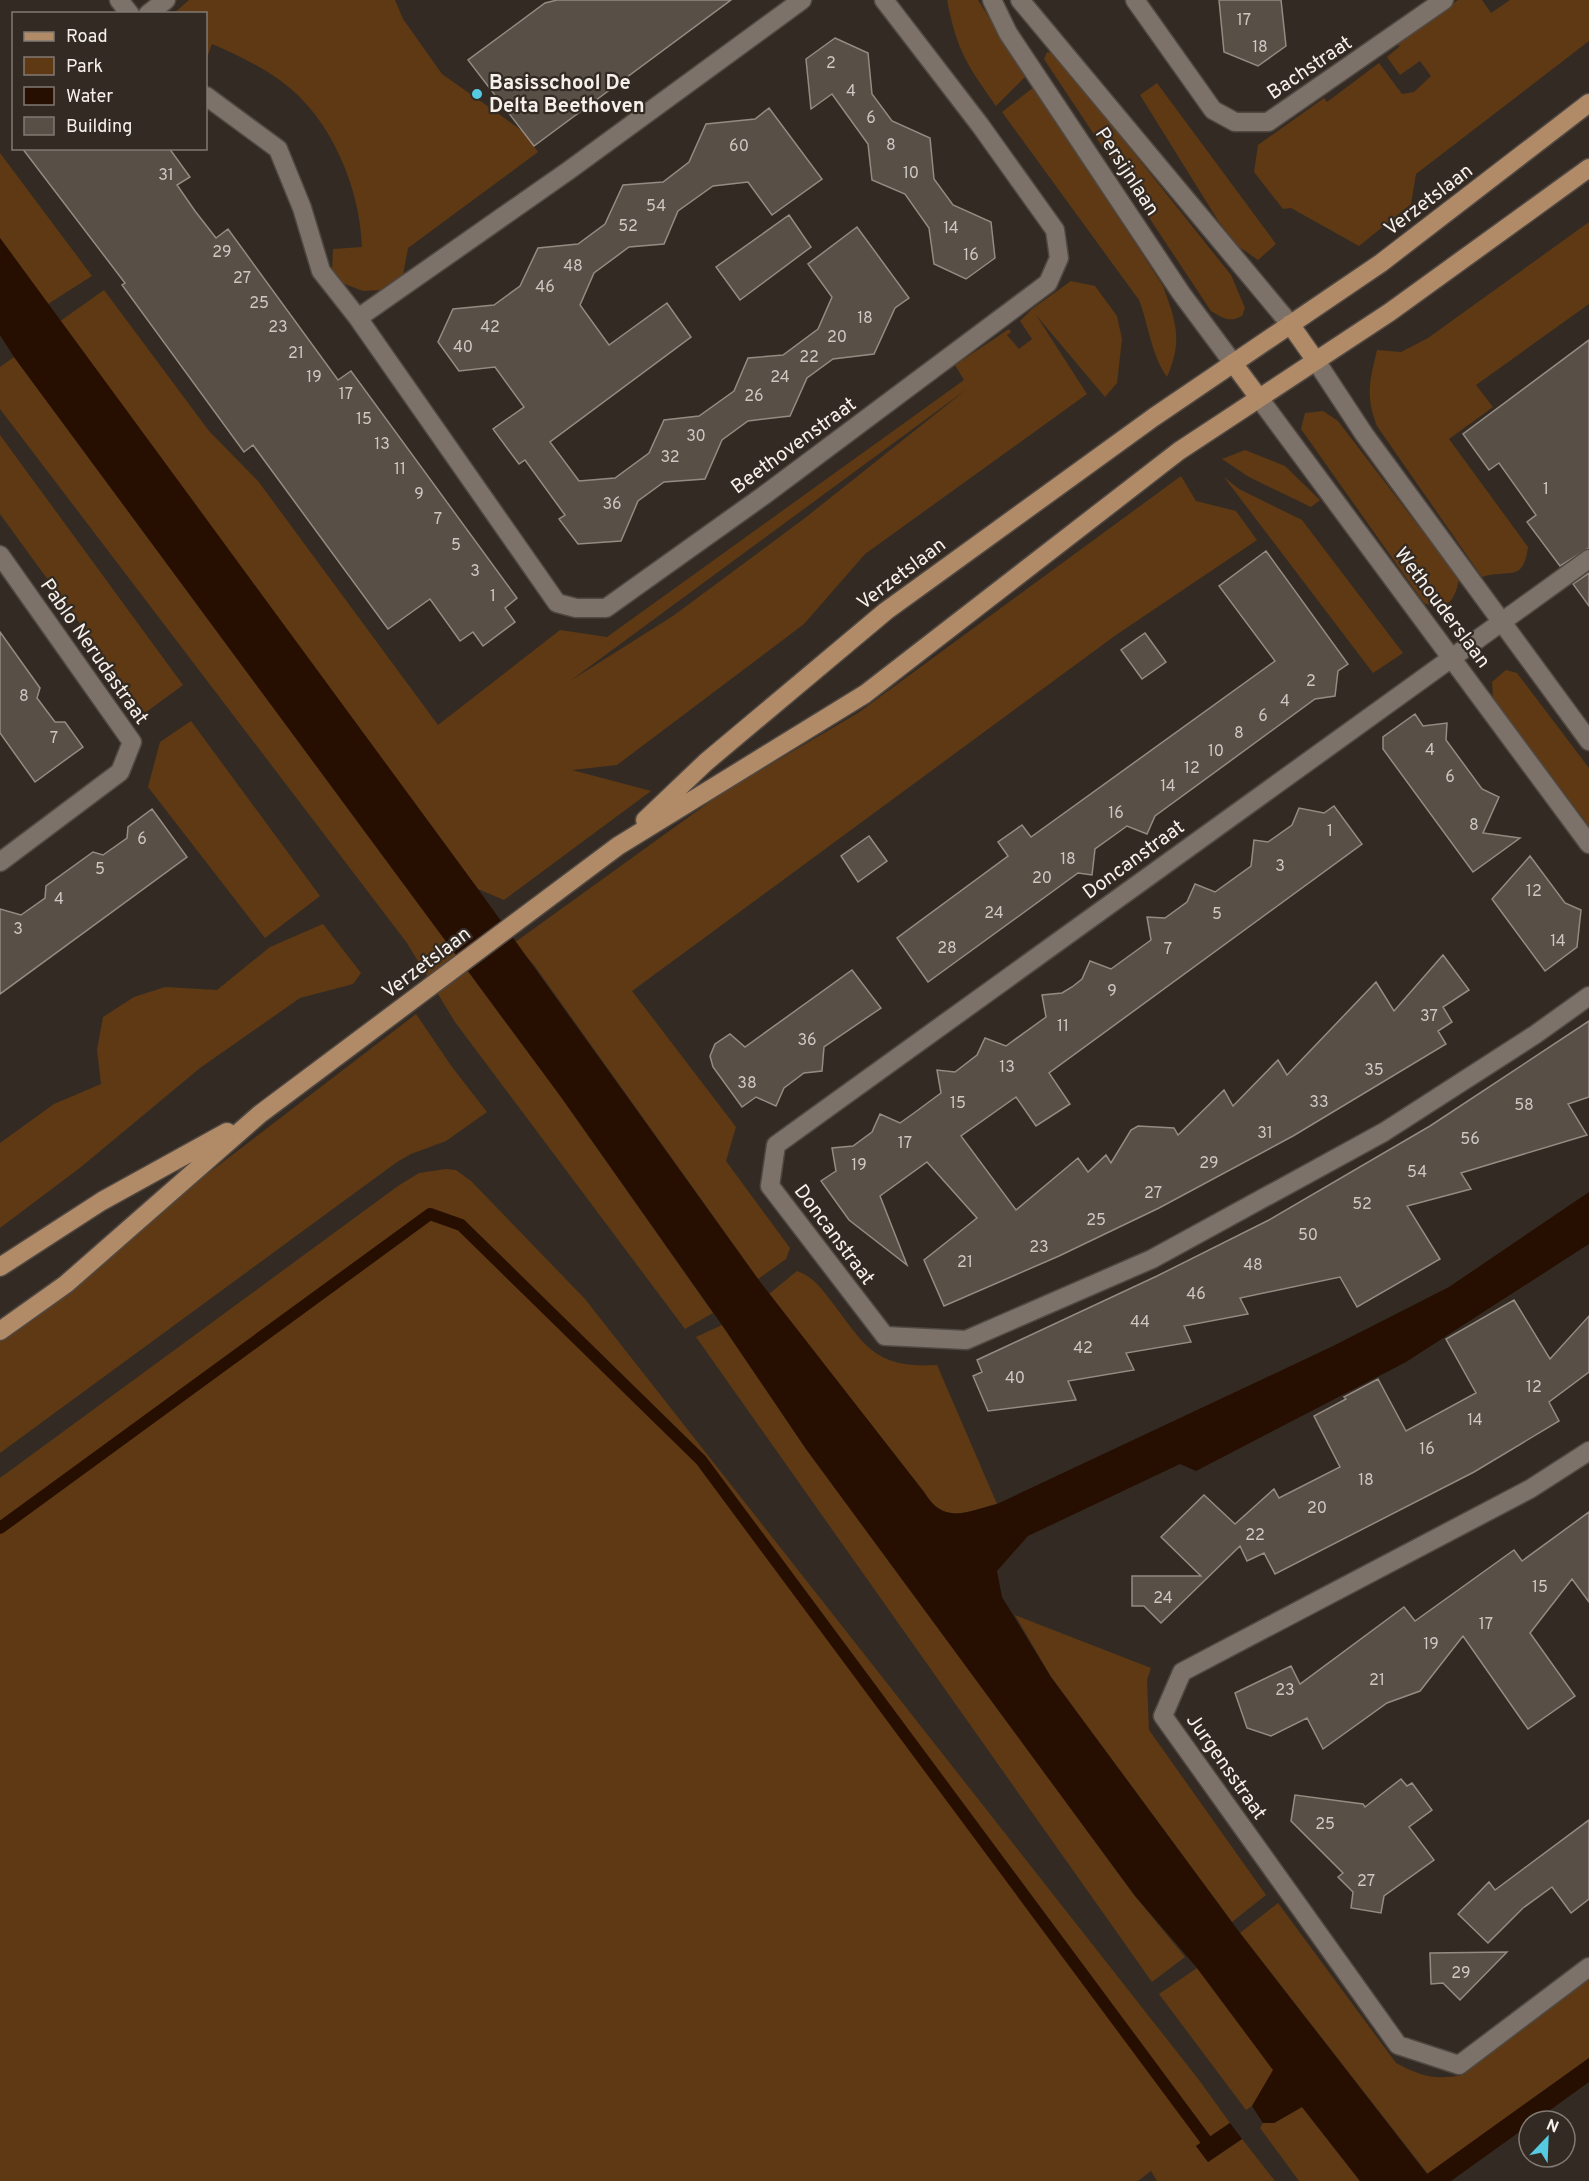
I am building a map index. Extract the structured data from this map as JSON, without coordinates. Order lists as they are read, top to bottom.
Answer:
{
  "streets": {
    "main road": ["Verzetslaan"],
    "street": [
      "Bachstraat",
      "Persijnlaan",
      "Beethovenstraat",
      "Wethouderslaan",
      "Pablo Nerudastraat",
      "Doncanstraat",
      "Jurgensstraat"
    ]
  },
  "crossings": [
    ["Persijnlaan", "Verzetslaan"],
    ["Verzetslaan", "Wethouderslaan"],
    ["Wethouderslaan", "Doncanstraat"]
  ],
  "places": ["Basisschool De Delta Beethoven"],
  "house_numbers": [
    "17",
    "18",
    "2",
    "4",
    "6",
    "8",
    "60",
    "10",
    "31",
    "54",
    "52",
    "14",
    "29",
    "16",
    "48",
    "27",
    "46",
    "25",
    "18",
    "23",
    "42",
    "20",
    "40",
    "21",
    "22",
    "19",
    "24",
    "17",
    "26",
    "15",
    "30",
    "13",
    "32",
    "11",
    "1",
    "9",
    "36",
    "7",
    "5",
    "3",
    "1",
    "2",
    "8",
    "4",
    "6",
    "8",
    "7",
    "4",
    "10",
    "12",
    "6",
    "14",
    "16",
    "8",
    "1",
    "6",
    "18",
    "3",
    "5",
    "20",
    "12",
    "4",
    "24",
    "5",
    "3",
    "14",
    "28",
    "7",
    "9",
    "37",
    "11",
    "36",
    "13",
    "35",
    "38",
    "33",
    "15",
    "58",
    "31",
    "56",
    "17",
    "29",
    "19",
    "54",
    "27",
    "52",
    "25",
    "50",
    "23",
    "21",
    "48",
    "46",
    "44",
    "42",
    "40",
    "12",
    "14",
    "16",
    "18",
    "20",
    "22",
    "15",
    "24",
    "17",
    "19",
    "21",
    "23",
    "25",
    "27",
    "29"
  ],
  "legend": [
    "Road",
    "Park",
    "Water",
    "Building"
  ],
  "north": "top right"
}
